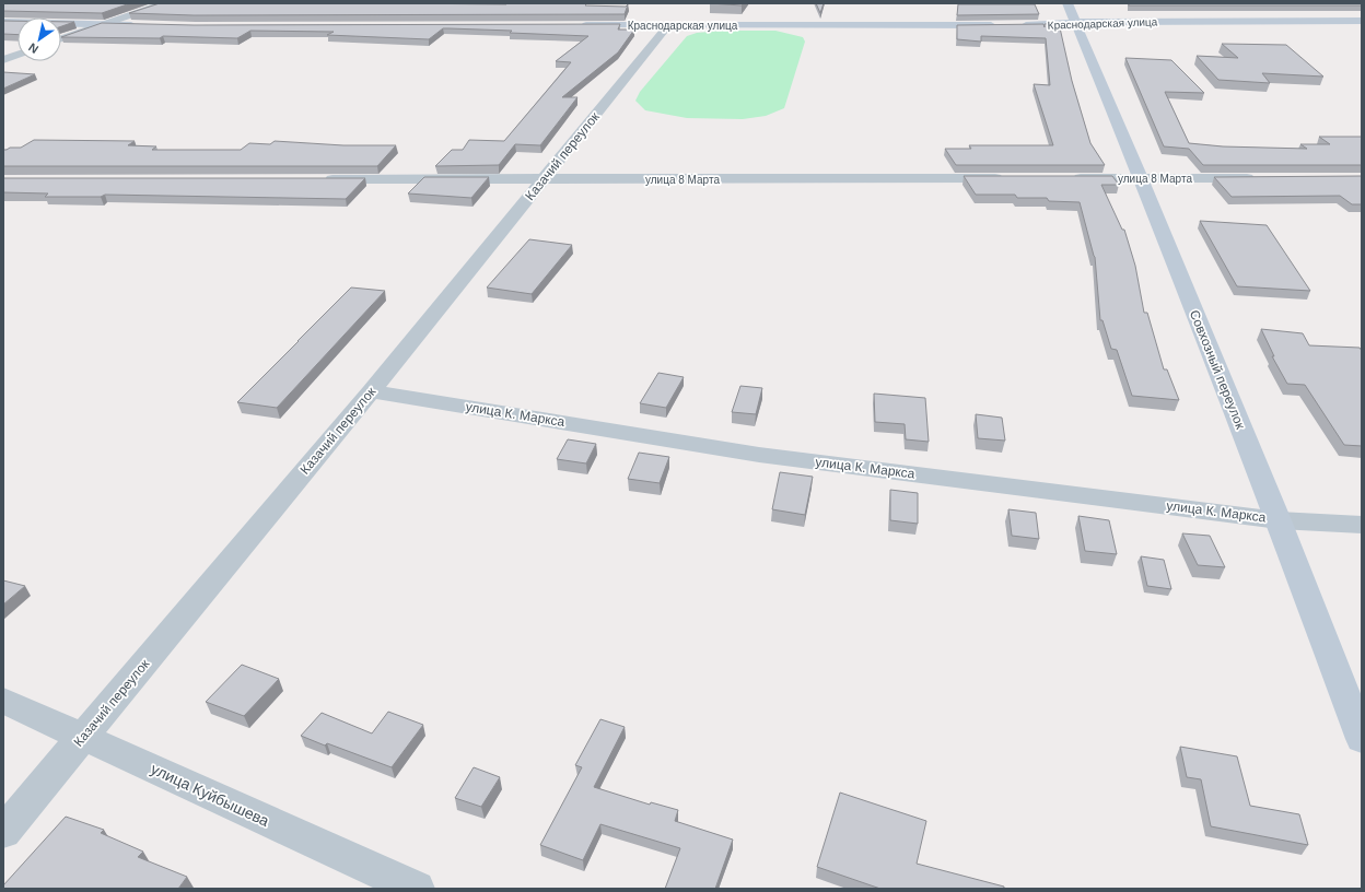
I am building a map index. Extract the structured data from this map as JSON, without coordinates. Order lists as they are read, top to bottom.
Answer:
{
  "streets": {
    "street": [
      "Краснодарская улица",
      "Казачий переулок",
      "улица 8 Марта",
      "Совхозный переулок",
      "улица К. Маркса",
      "улица Куйбышева"
    ]
  },
  "crossings": [
    ["Краснодарская улица", "Казачий переулок"],
    ["Краснодарская улица", "Совхозный переулок"],
    ["Казачий переулок", "улица 8 Марта"],
    ["Казачий переулок", "улица К. Маркса"],
    ["Казачий переулок", "улица Куйбышева"],
    ["улица 8 Марта", "Совхозный переулок"],
    ["Совхозный переулок", "улица К. Маркса"]
  ],
  "north": "bottom left"
}
